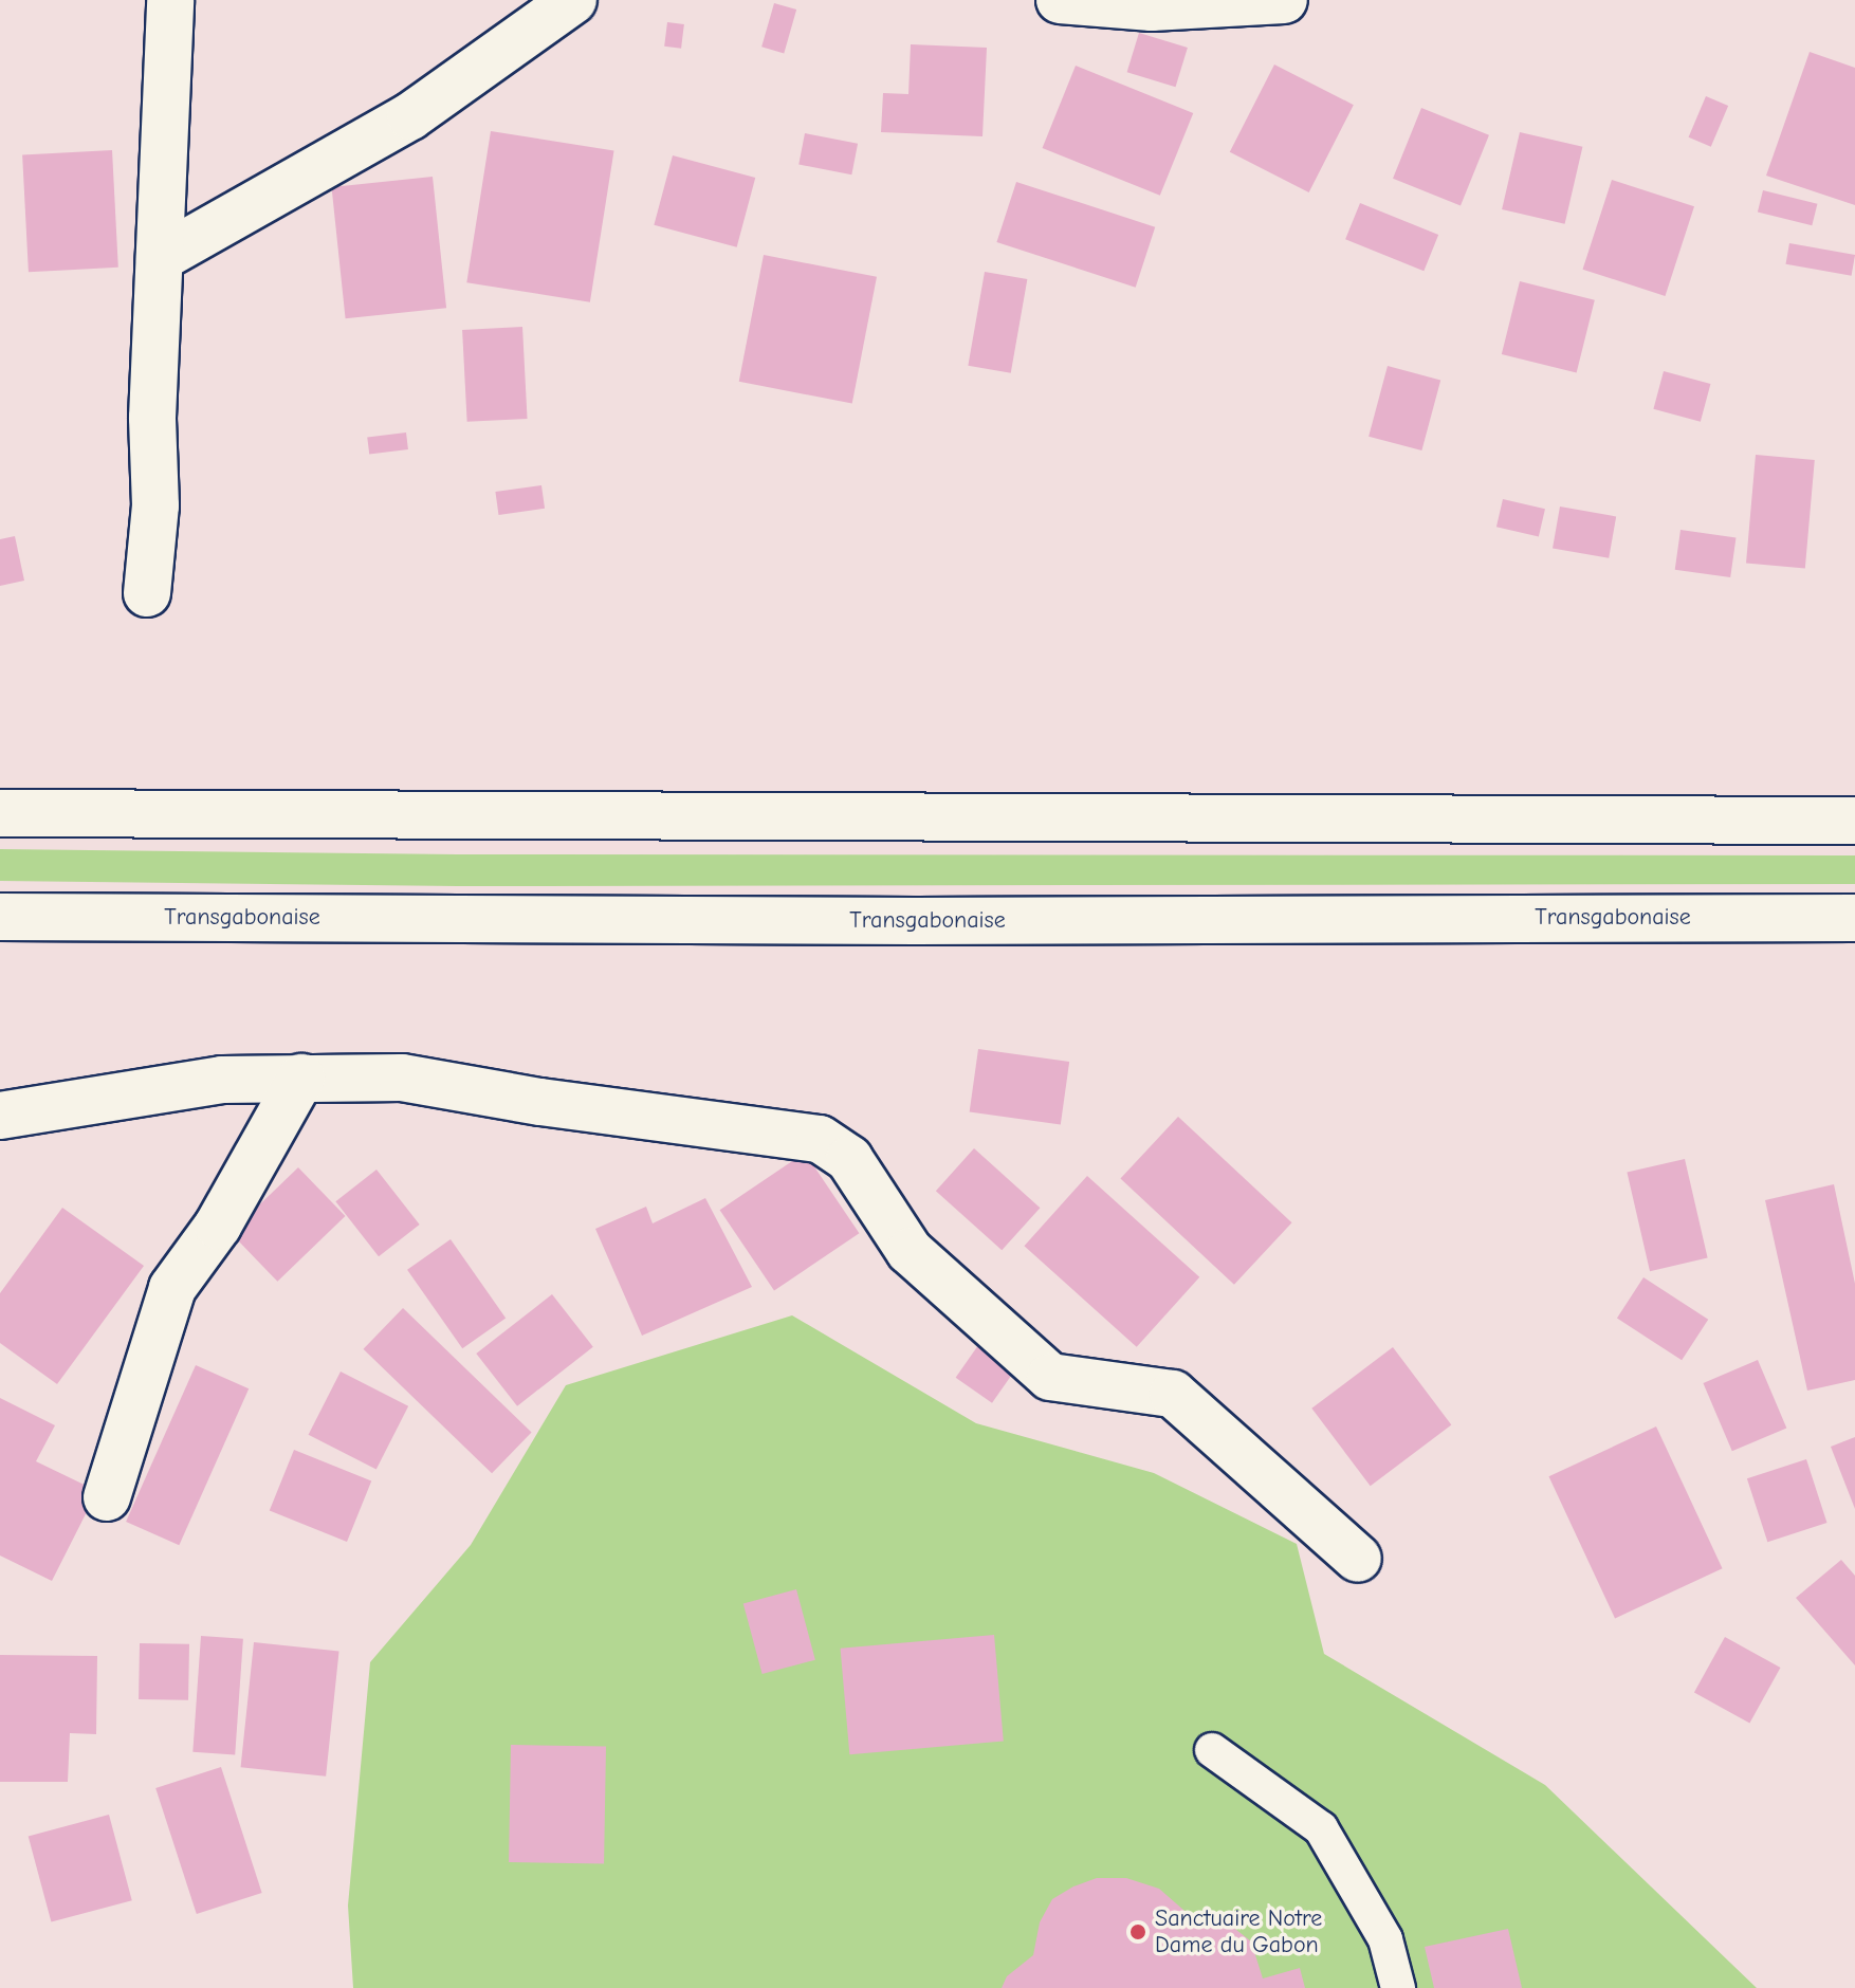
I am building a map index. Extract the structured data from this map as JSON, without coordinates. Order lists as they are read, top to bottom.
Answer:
{
  "streets": {
    "main road": ["Transgabonaise"]
  },
  "places": ["Sanctuaire Notre Dame du Gabon"]
}
